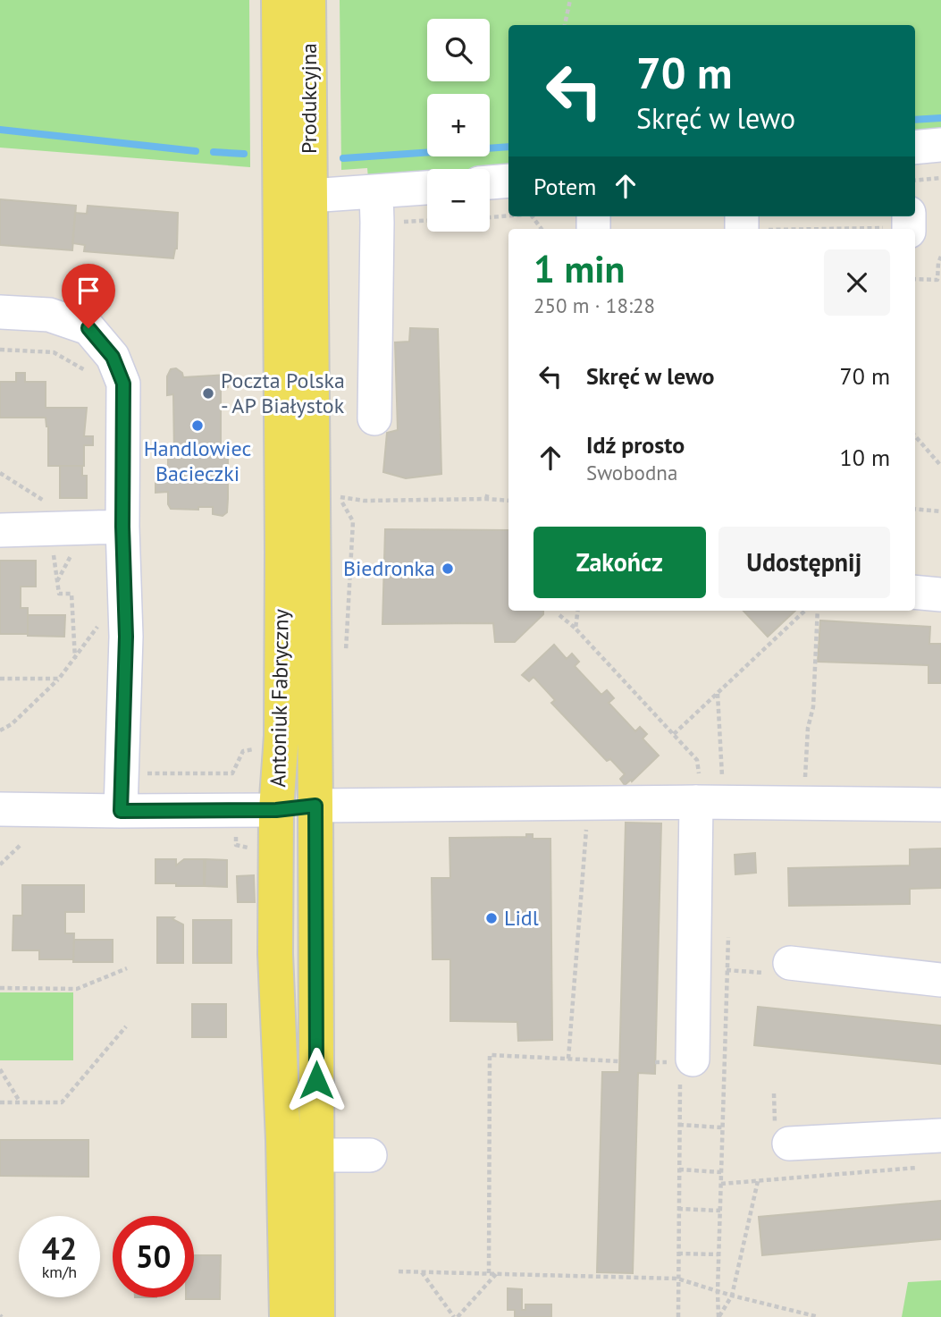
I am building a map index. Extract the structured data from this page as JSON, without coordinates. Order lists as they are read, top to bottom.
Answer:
{
  "streets": {
    "main road": ["Produkcyjna", "Antoniuk Fabryczny"]
  },
  "crossings": [
    ["Produkcyjna", "Antoniuk Fabryczny"]
  ],
  "places": [
    "Poczta Polska - AP Białystok",
    "Handlowiec Bacieczki",
    "Biedronka",
    "Lidl"
  ],
  "page": {
    "map_buttons": ["+", "−"],
    "turn": ["70 m", "Skręć w lewo"],
    "then": "Potem",
    "heading": ["1 min", "250 m · 18:28"],
    "list": [
      {
        "name": "Skręć w lewo",
        "value": "70 m"
      },
      {
        "name": "Idź prosto",
        "note": "Swobodna",
        "value": "10 m"
      }
    ],
    "buttons": ["Zakończ", "Udostępnij"],
    "speed": "42 km/h",
    "limit": "50"
  }
}
